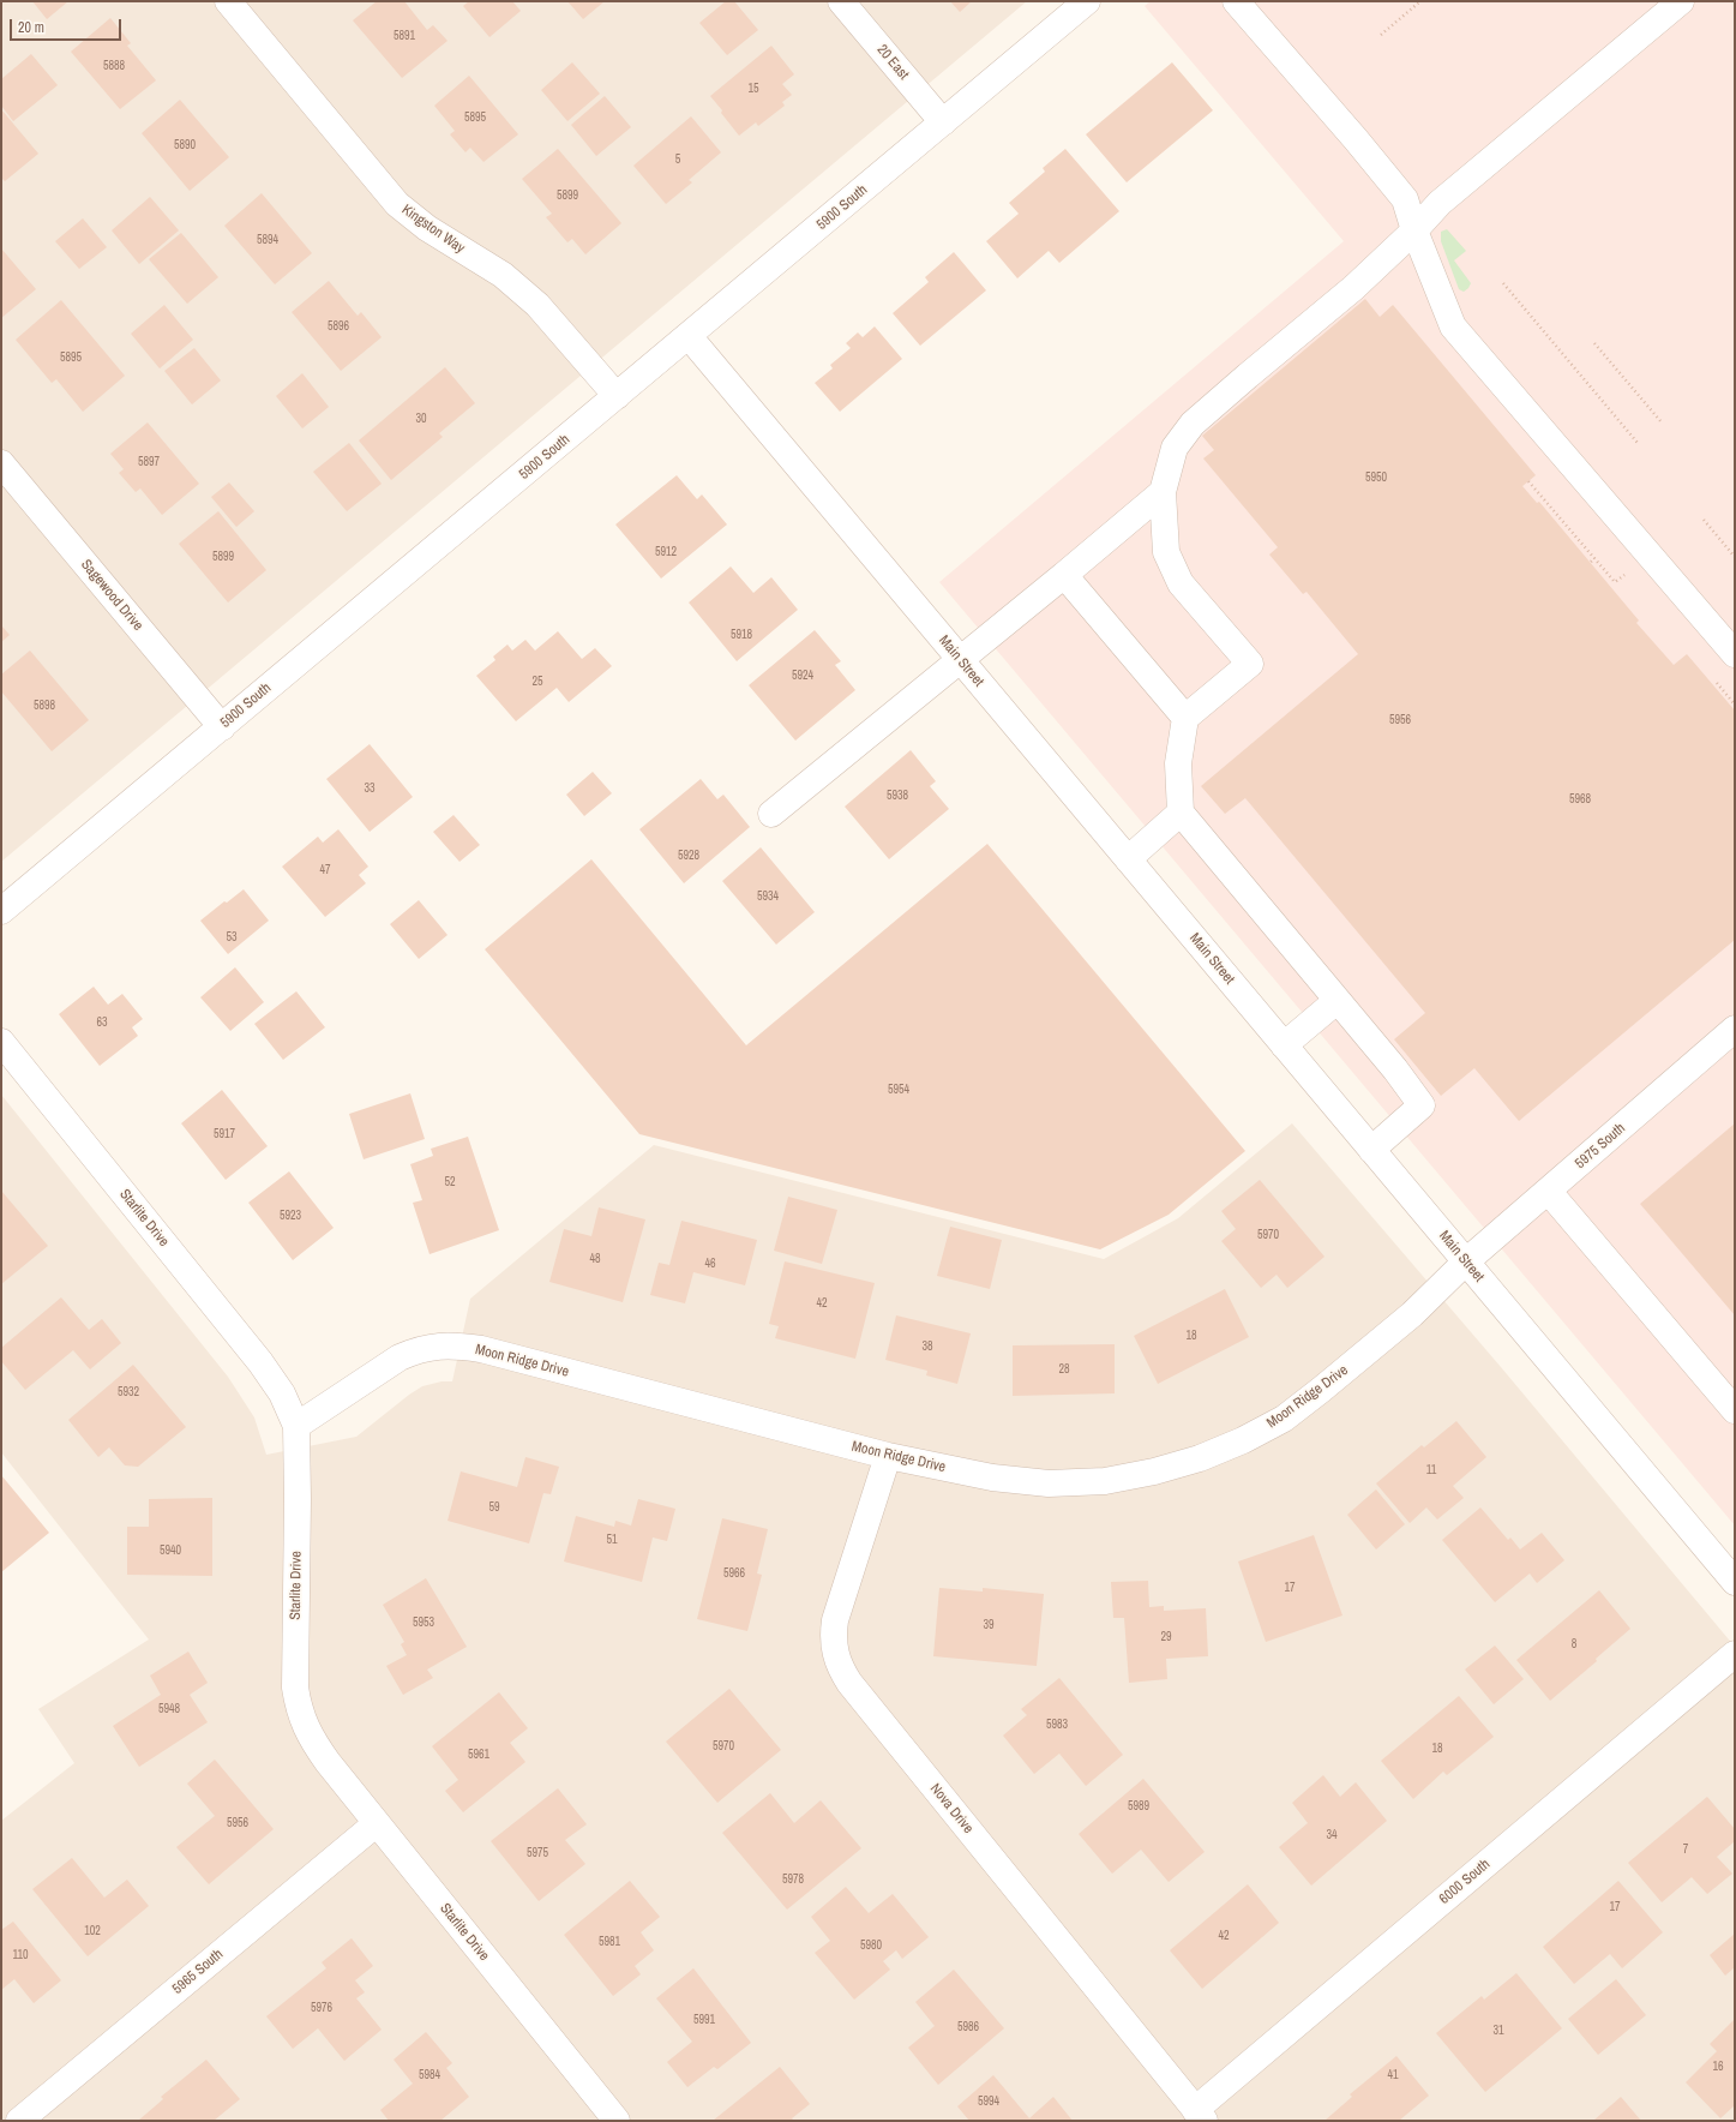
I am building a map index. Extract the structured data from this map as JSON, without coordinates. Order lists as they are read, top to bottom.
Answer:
{
  "streets": {
    "street": [
      "20 East",
      "5900 South",
      "Kingston Way",
      "Sagewood Drive",
      "Main Street",
      "5975 South",
      "Starlite Drive",
      "Moon Ridge Drive",
      "Nova Drive",
      "6000 South",
      "5965 South"
    ]
  },
  "crossings": [
    ["20 East", "5900 South"],
    ["5900 South", "Kingston Way"],
    ["5900 South", "Sagewood Drive"],
    ["5900 South", "Main Street"],
    ["Main Street", "5975 South"],
    ["Main Street", "Moon Ridge Drive"],
    ["5975 South", "Moon Ridge Drive"],
    ["Starlite Drive", "Moon Ridge Drive"],
    ["Starlite Drive", "5965 South"],
    ["Moon Ridge Drive", "Nova Drive"],
    ["Nova Drive", "6000 South"]
  ],
  "house_numbers": [
    "5891",
    "5888",
    "15",
    "5895",
    "5890",
    "5",
    "5899",
    "5894",
    "5896",
    "5895",
    "30",
    "5897",
    "5950",
    "5912",
    "5899",
    "5918",
    "5924",
    "25",
    "5898",
    "5956",
    "33",
    "5938",
    "5968",
    "5928",
    "47",
    "5934",
    "53",
    "63",
    "5954",
    "5917",
    "52",
    "5923",
    "5970",
    "48",
    "46",
    "42",
    "18",
    "38",
    "28",
    "5932",
    "11",
    "59",
    "51",
    "5940",
    "5966",
    "17",
    "5953",
    "39",
    "29",
    "8",
    "5948",
    "5983",
    "5970",
    "18",
    "5961",
    "5989",
    "5956",
    "34",
    "7",
    "5975",
    "5978",
    "17",
    "102",
    "42",
    "5981",
    "5980",
    "110",
    "5976",
    "5991",
    "5986",
    "31",
    "16",
    "5984",
    "41",
    "5994"
  ],
  "scale_bar": "20 m"
}
